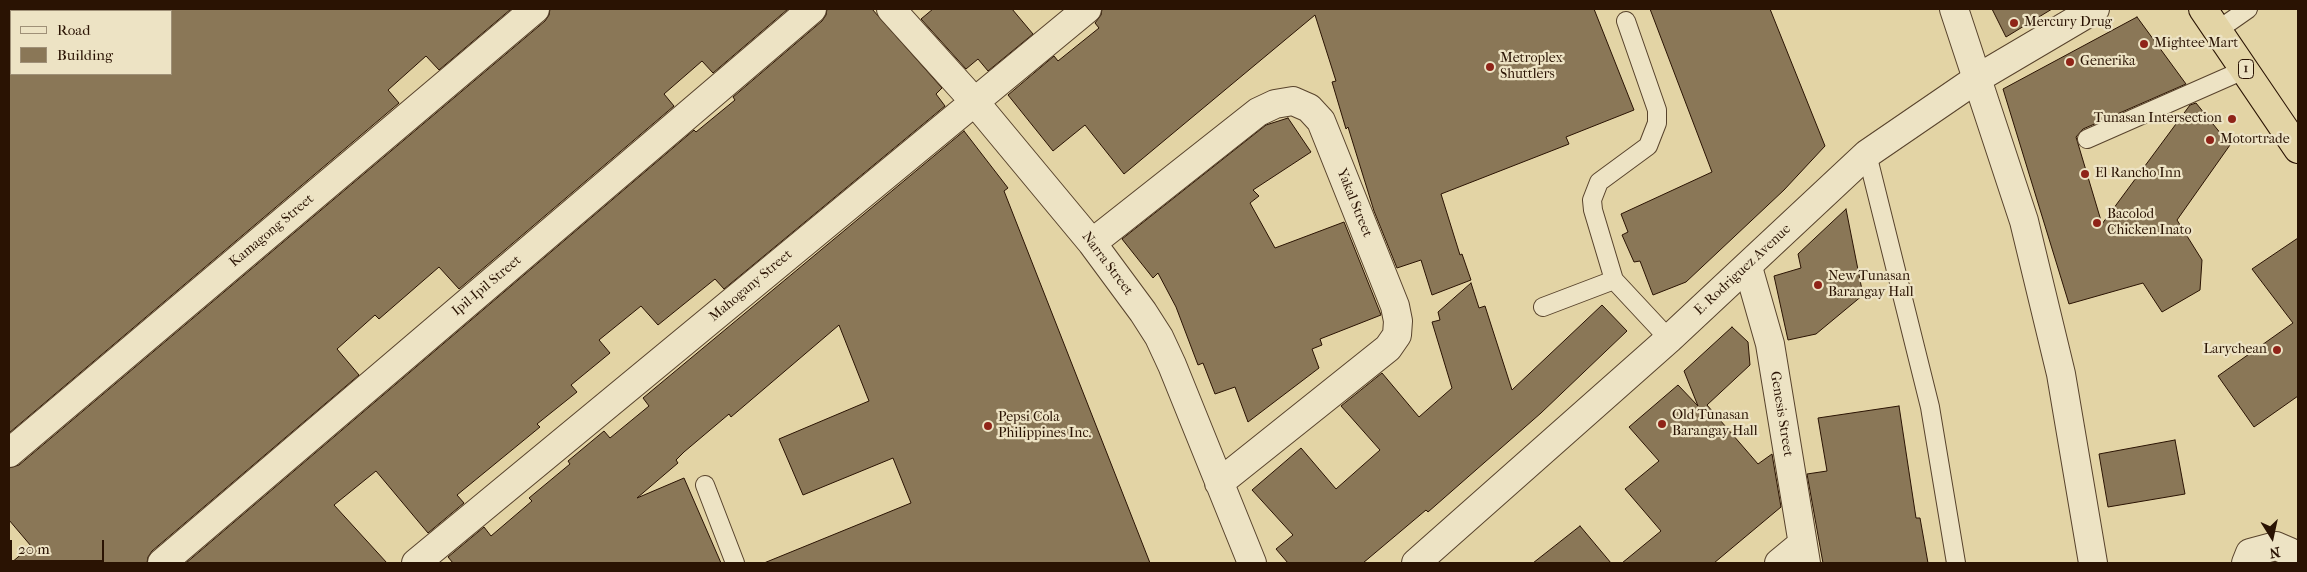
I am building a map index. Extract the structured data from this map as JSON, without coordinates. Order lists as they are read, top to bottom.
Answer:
{
  "streets": {
    "highway": ["1"],
    "street": [
      "Yakal Street",
      "Kamagong Street",
      "Narra Street",
      "E. Rodriguez Avenue",
      "Ipil-Ipil Street",
      "Mahogany Street",
      "Genesis Street"
    ]
  },
  "crossings": [
    ["Yakal Street", "Narra Street"],
    ["Narra Street", "Mahogany Street"],
    ["E. Rodriguez Avenue", "Genesis Street"]
  ],
  "places": [
    "Mercury Drug",
    "Mightee Mart",
    "Generika",
    "Metroplex Shuttlers",
    "Tunasan Intersection",
    "Motortrade",
    "El Rancho Inn",
    "Bacolod Chicken Inato",
    "New Tunasan Barangay Hall",
    "Larychean",
    "Old Tunasan Barangay Hall",
    "Pepsi Cola Philippines Inc."
  ],
  "legend": ["Road", "Building"],
  "scale_bar": "20 m",
  "north": "bottom"
}
